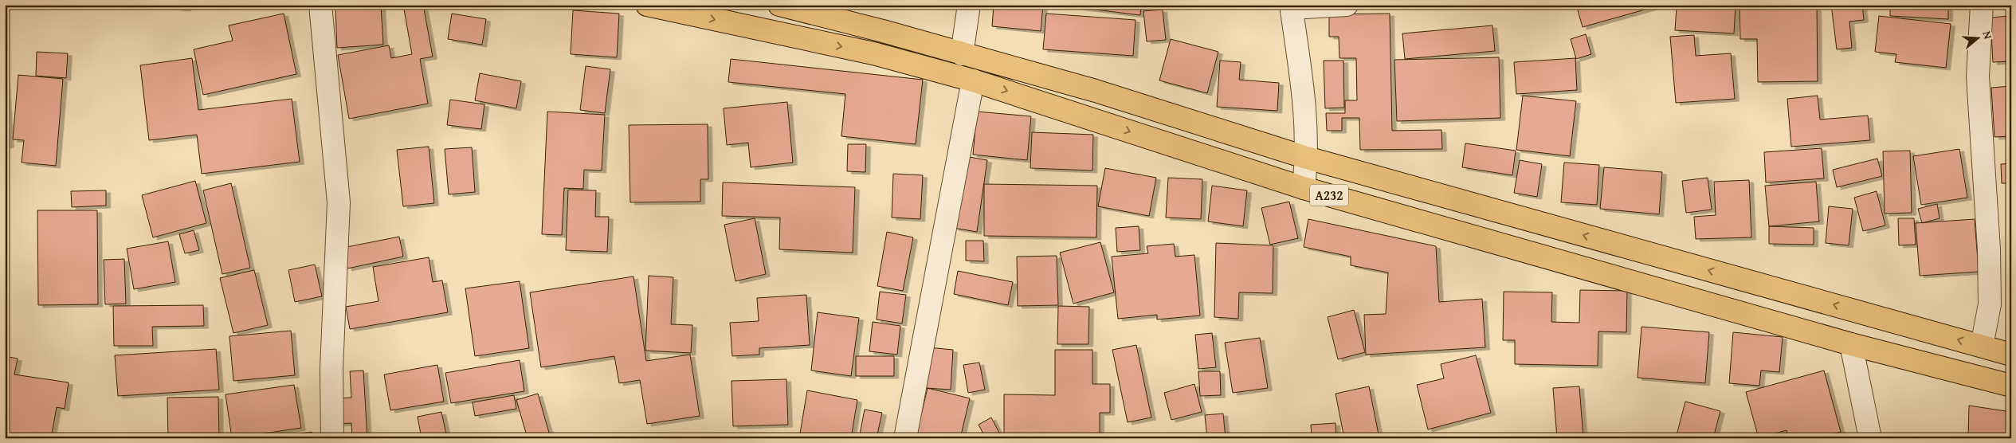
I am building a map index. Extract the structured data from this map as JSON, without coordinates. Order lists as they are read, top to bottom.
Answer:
{
  "streets": {
    "main road": ["A232"]
  },
  "north": "right"
}
